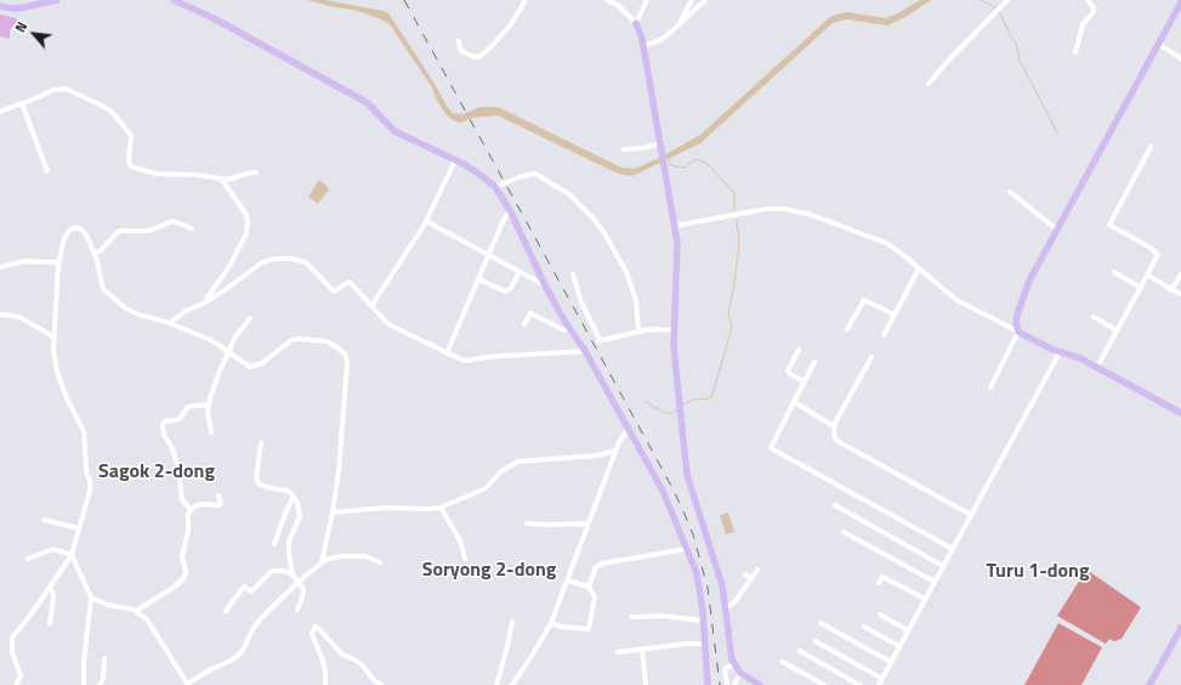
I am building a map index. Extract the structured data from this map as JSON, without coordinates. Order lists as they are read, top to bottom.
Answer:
{
  "districts": ["Sagok 2-dong", "Soryong 2-dong", "Turu 1-dong"],
  "north": "top left"
}
